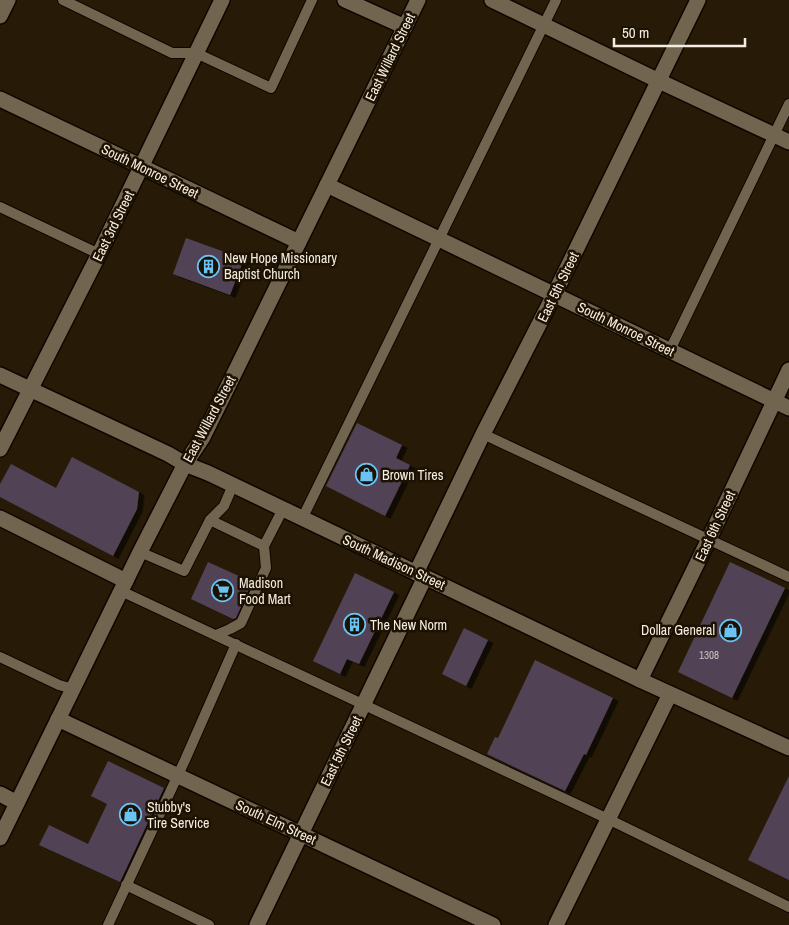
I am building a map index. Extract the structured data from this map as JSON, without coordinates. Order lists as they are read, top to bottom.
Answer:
{
  "streets": {
    "street": [
      "East Willard Street",
      "South Monroe Street",
      "East 3rd Street",
      "East 5th Street",
      "East 6th Street",
      "South Madison Street",
      "South Elm Street"
    ]
  },
  "crossings": [
    ["East Willard Street", "South Monroe Street"],
    ["East Willard Street", "South Madison Street"],
    ["East Willard Street", "South Elm Street"],
    ["South Monroe Street", "East 3rd Street"],
    ["South Monroe Street", "East 5th Street"],
    ["South Monroe Street", "East 6th Street"],
    ["East 3rd Street", "South Madison Street"],
    ["East 5th Street", "South Madison Street"],
    ["East 5th Street", "South Elm Street"],
    ["East 6th Street", "South Madison Street"]
  ],
  "places": {
    "building": ["New Hope Missionary Baptist Church", "The New Norm"],
    "shop": ["Brown Tires", "Dollar General", "Stubby's Tire Service"],
    "supermarket": ["Madison Food Mart"]
  },
  "house_numbers": ["1308"],
  "scale_bar": "50 m"
}
